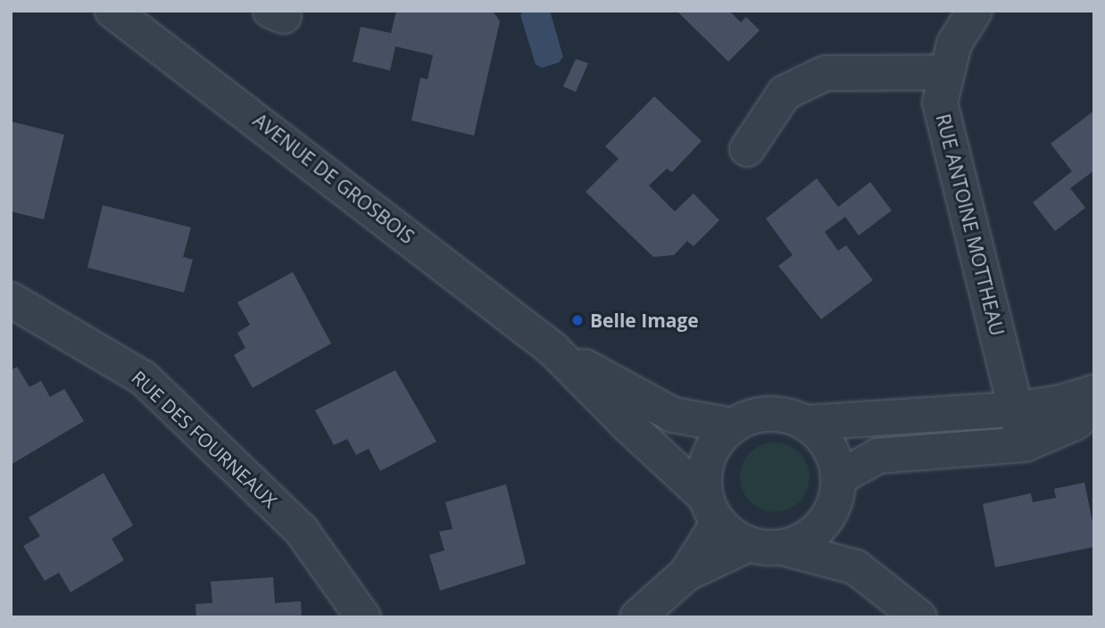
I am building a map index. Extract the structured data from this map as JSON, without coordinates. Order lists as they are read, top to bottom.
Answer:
{
  "streets": {
    "street": ["AVENUE DE GROSBOIS", "RUE ANTOINE MOTTHEAU", "RUE DES FOURNEAUX"]
  },
  "places": ["Belle Image"]
}
